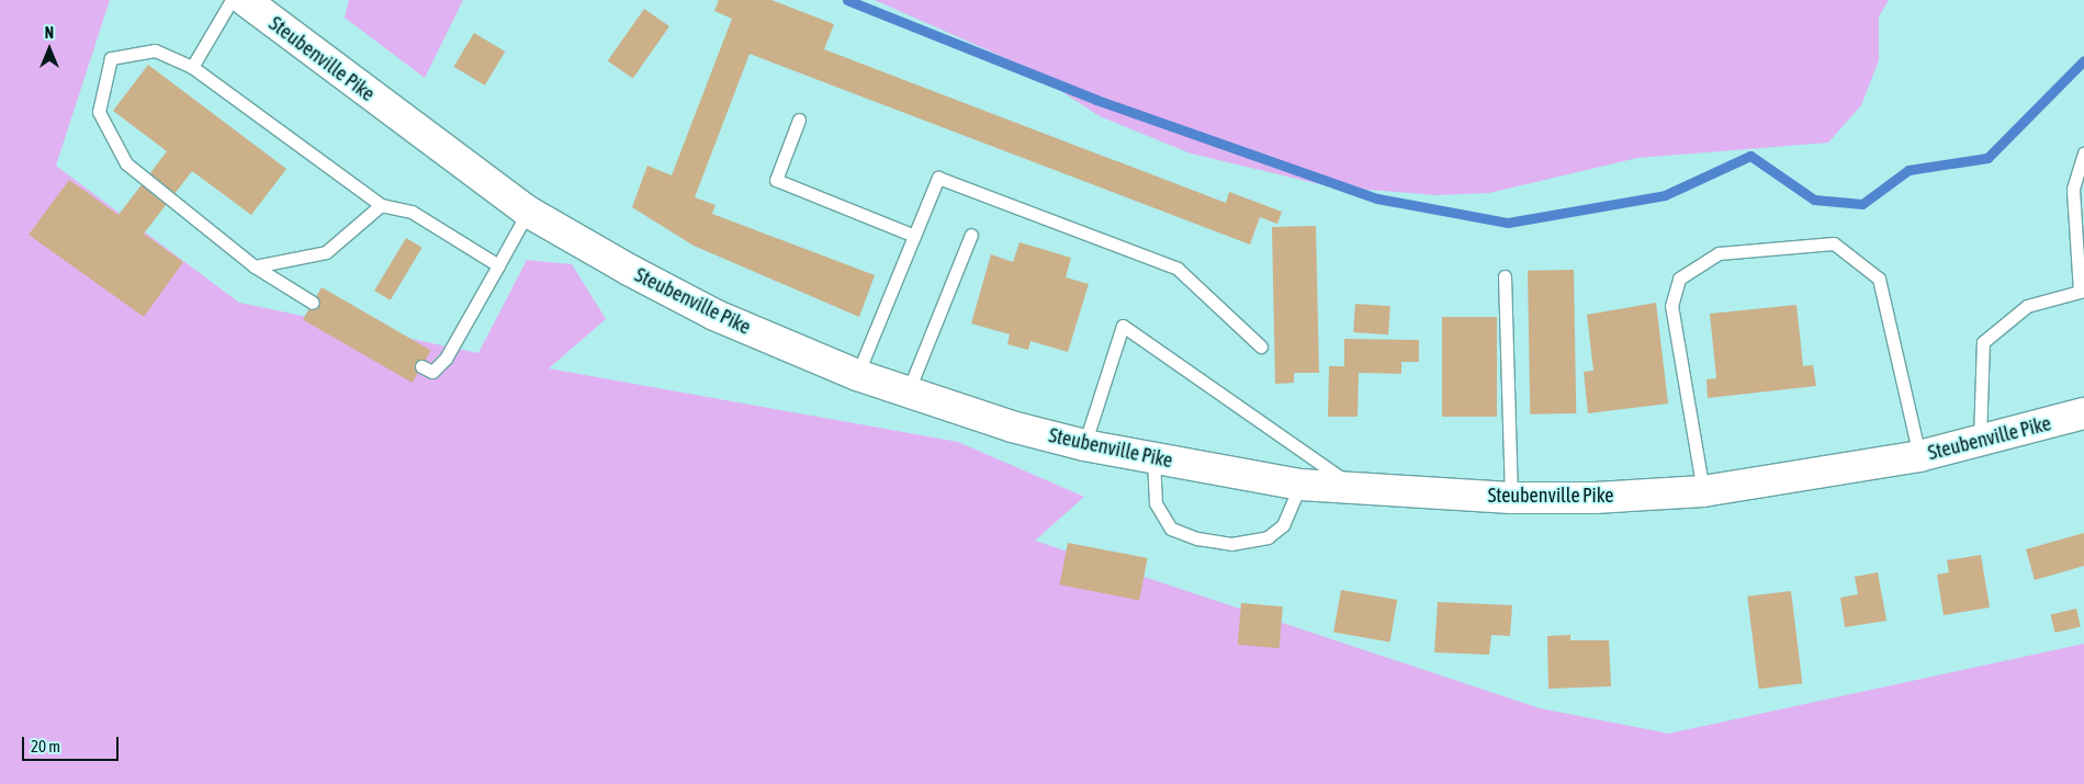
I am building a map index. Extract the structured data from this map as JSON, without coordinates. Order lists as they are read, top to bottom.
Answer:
{
  "streets": {
    "main road": ["Steubenville Pike"]
  },
  "scale_bar": "20 m",
  "north": "top"
}
